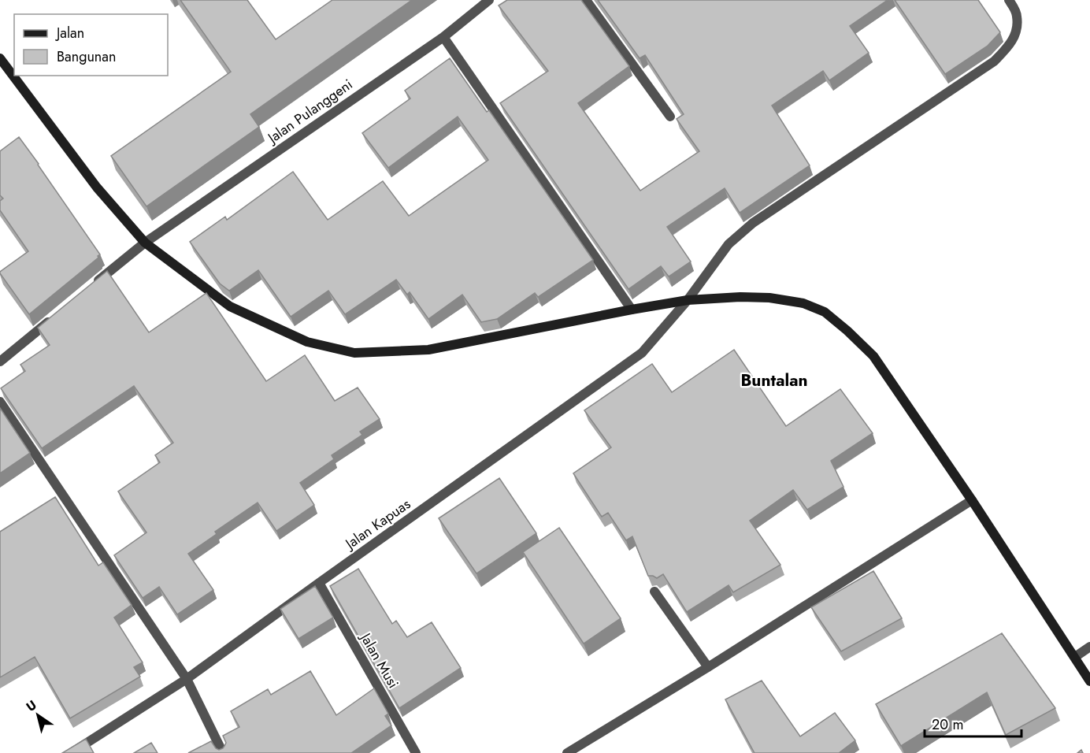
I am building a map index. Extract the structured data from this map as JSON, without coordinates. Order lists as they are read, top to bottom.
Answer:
{
  "streets": {
    "street": ["Jalan Pulanggeni", "Jalan Kapuas", "Jalan Musi"]
  },
  "crossings": [
    ["Jalan Kapuas", "Jalan Musi"]
  ],
  "districts": ["Buntalan"],
  "legend": ["Jalan", "Bangunan"],
  "scale_bar": "20 m",
  "north": "top left"
}
